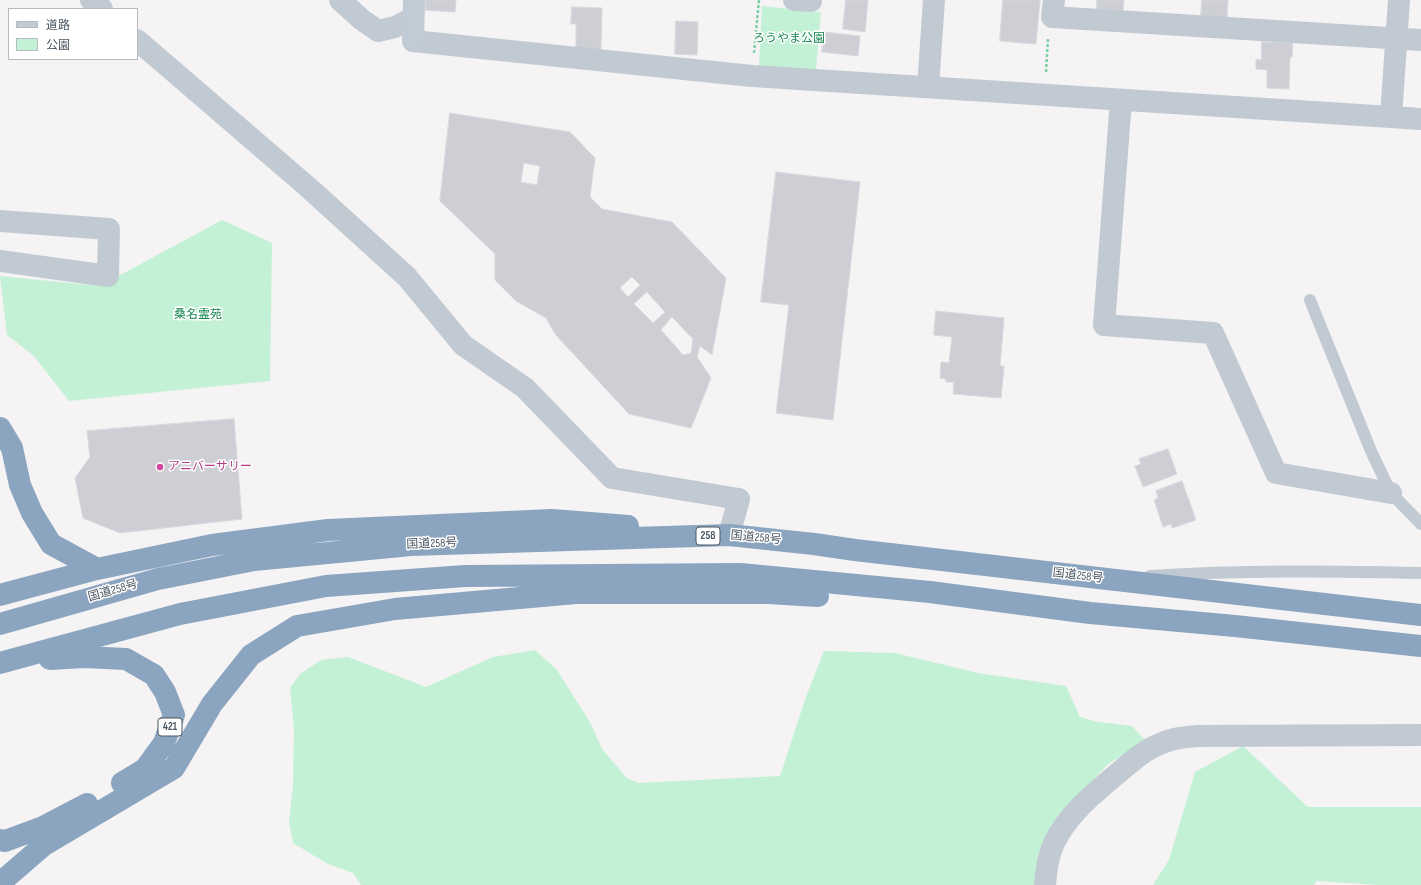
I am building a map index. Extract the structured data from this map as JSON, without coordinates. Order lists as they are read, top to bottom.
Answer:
{
  "streets": {
    "highway": ["258", "国道258号", "421"]
  },
  "parks": ["ろうやま公園", "桑名霊苑"],
  "places": ["アニバーサリー"],
  "legend": ["道路", "公園"]
}
